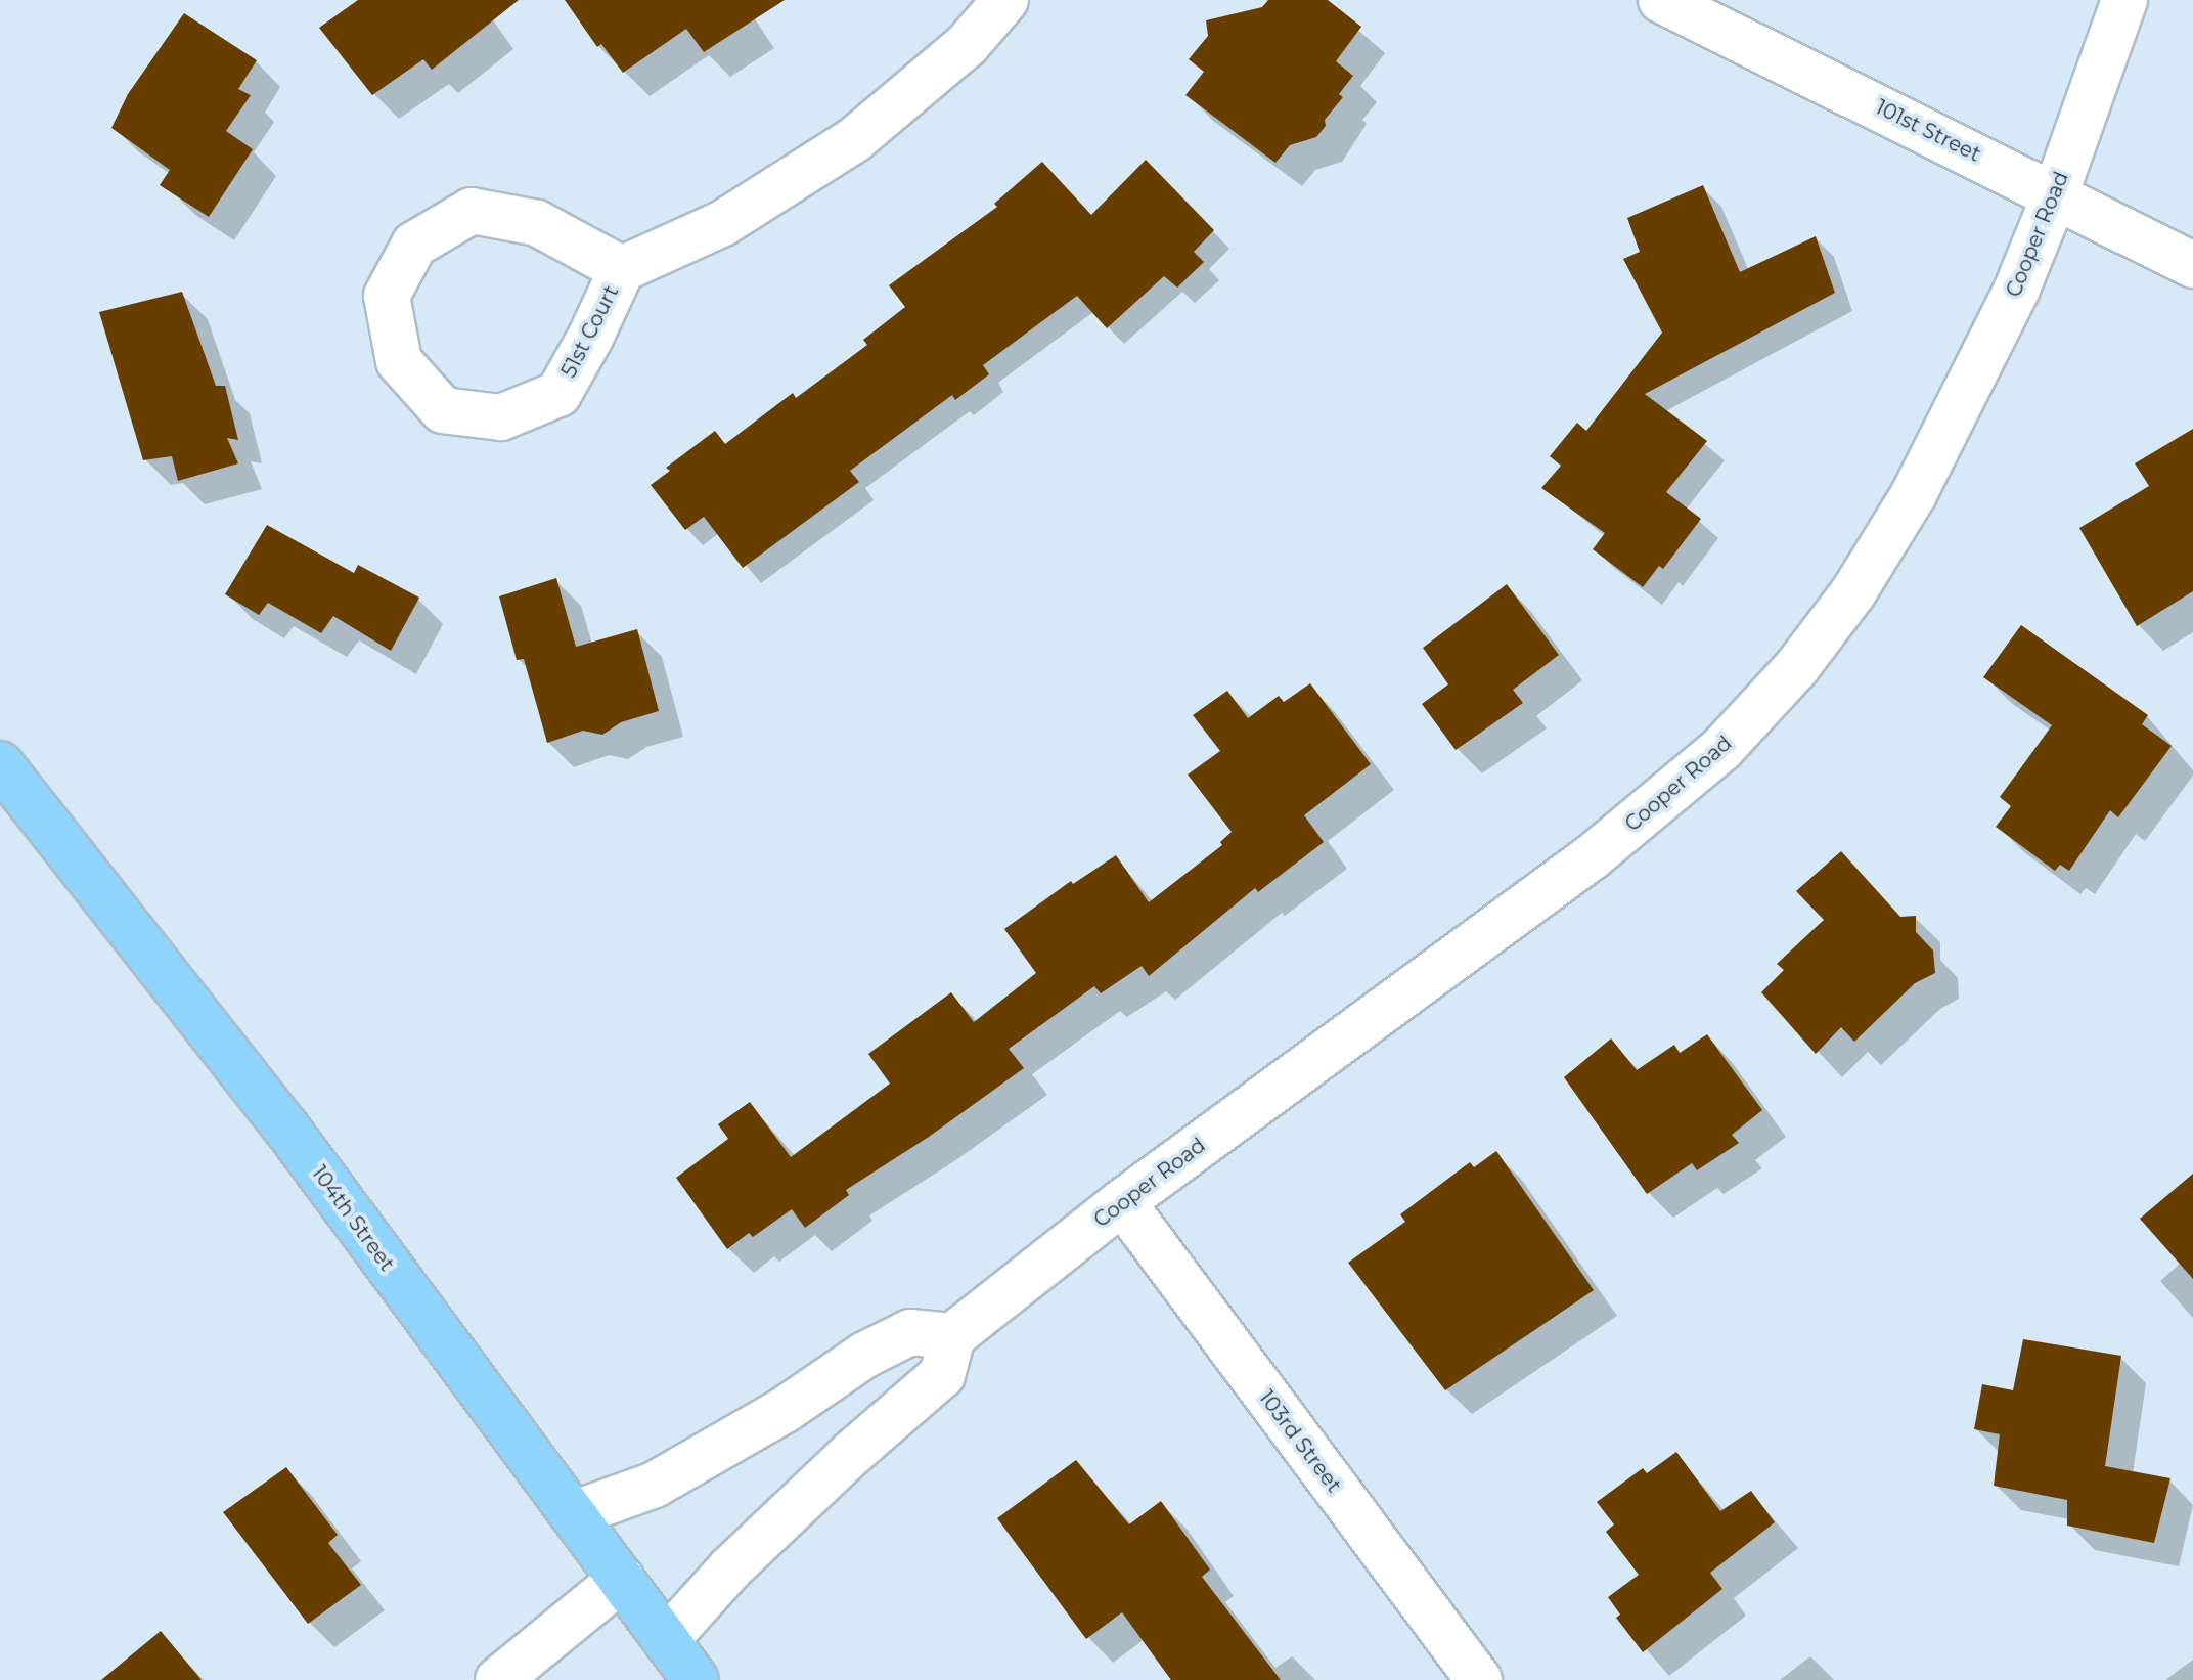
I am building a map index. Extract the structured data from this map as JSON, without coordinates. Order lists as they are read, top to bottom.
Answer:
{
  "streets": {
    "main road": ["104th Street"],
    "street": [
      "101st Street",
      "Cooper Road",
      "51st Court",
      "103rd Street"
    ]
  },
  "crossings": [
    ["101st Street", "Cooper Road"],
    ["Cooper Road", "103rd Street"]
  ]
}
